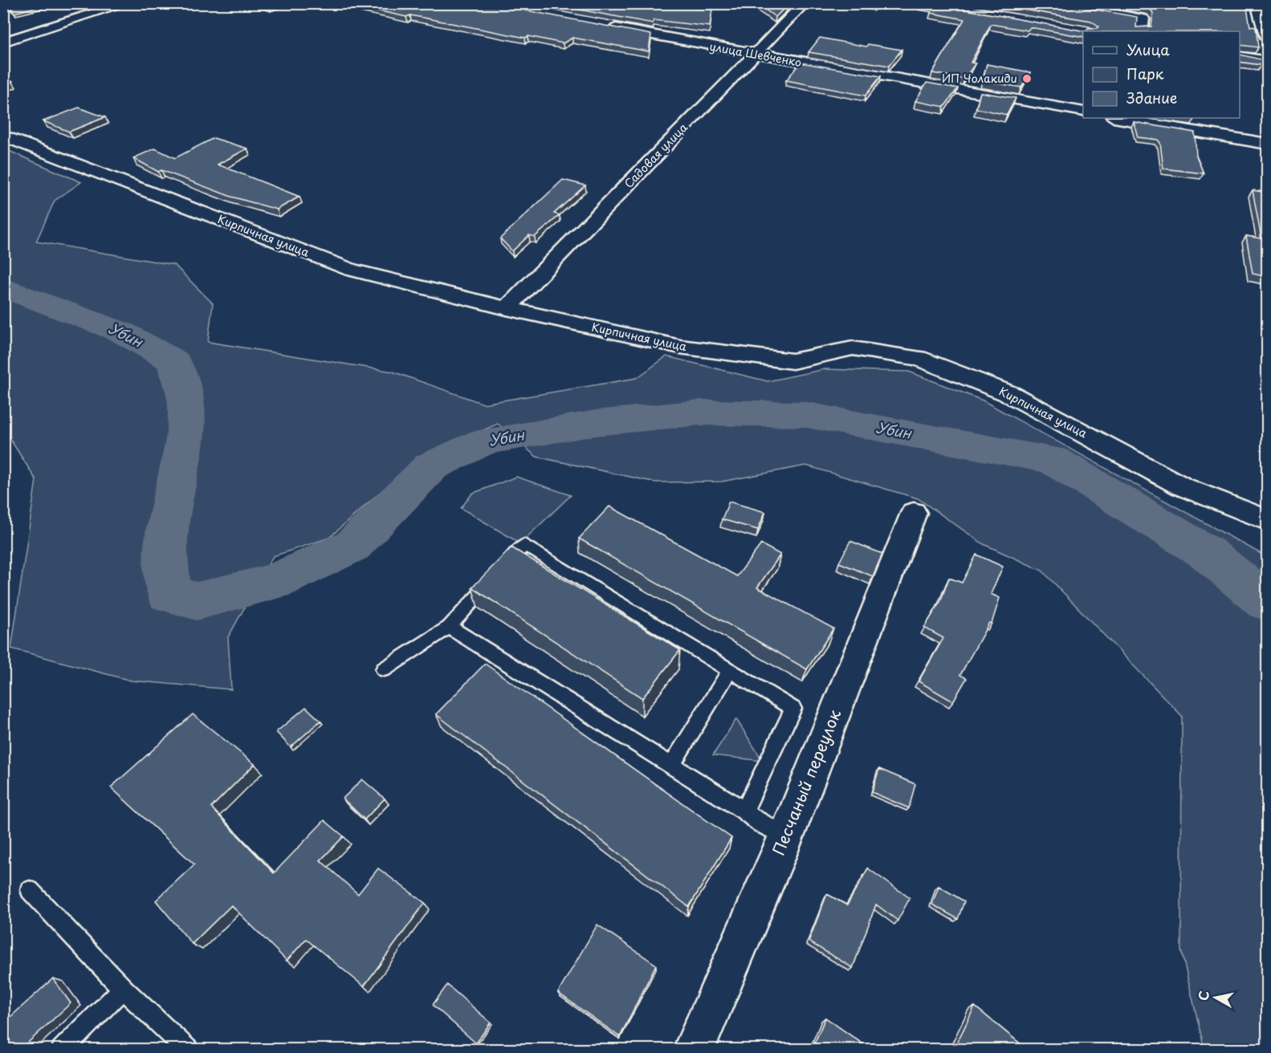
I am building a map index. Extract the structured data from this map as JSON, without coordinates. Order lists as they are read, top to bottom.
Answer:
{
  "streets": {
    "street": [
      "улица Шевченко",
      "Садовая улица",
      "Кирпичная улица",
      "Песчаный переулок"
    ]
  },
  "crossings": [
    ["улица Шевченко", "Садовая улица"],
    ["Садовая улица", "Кирпичная улица"]
  ],
  "water": ["Убин"],
  "places": ["ИП Чолакиди"],
  "legend": ["Улица", "Парк", "Здание"],
  "north": "left"
}
